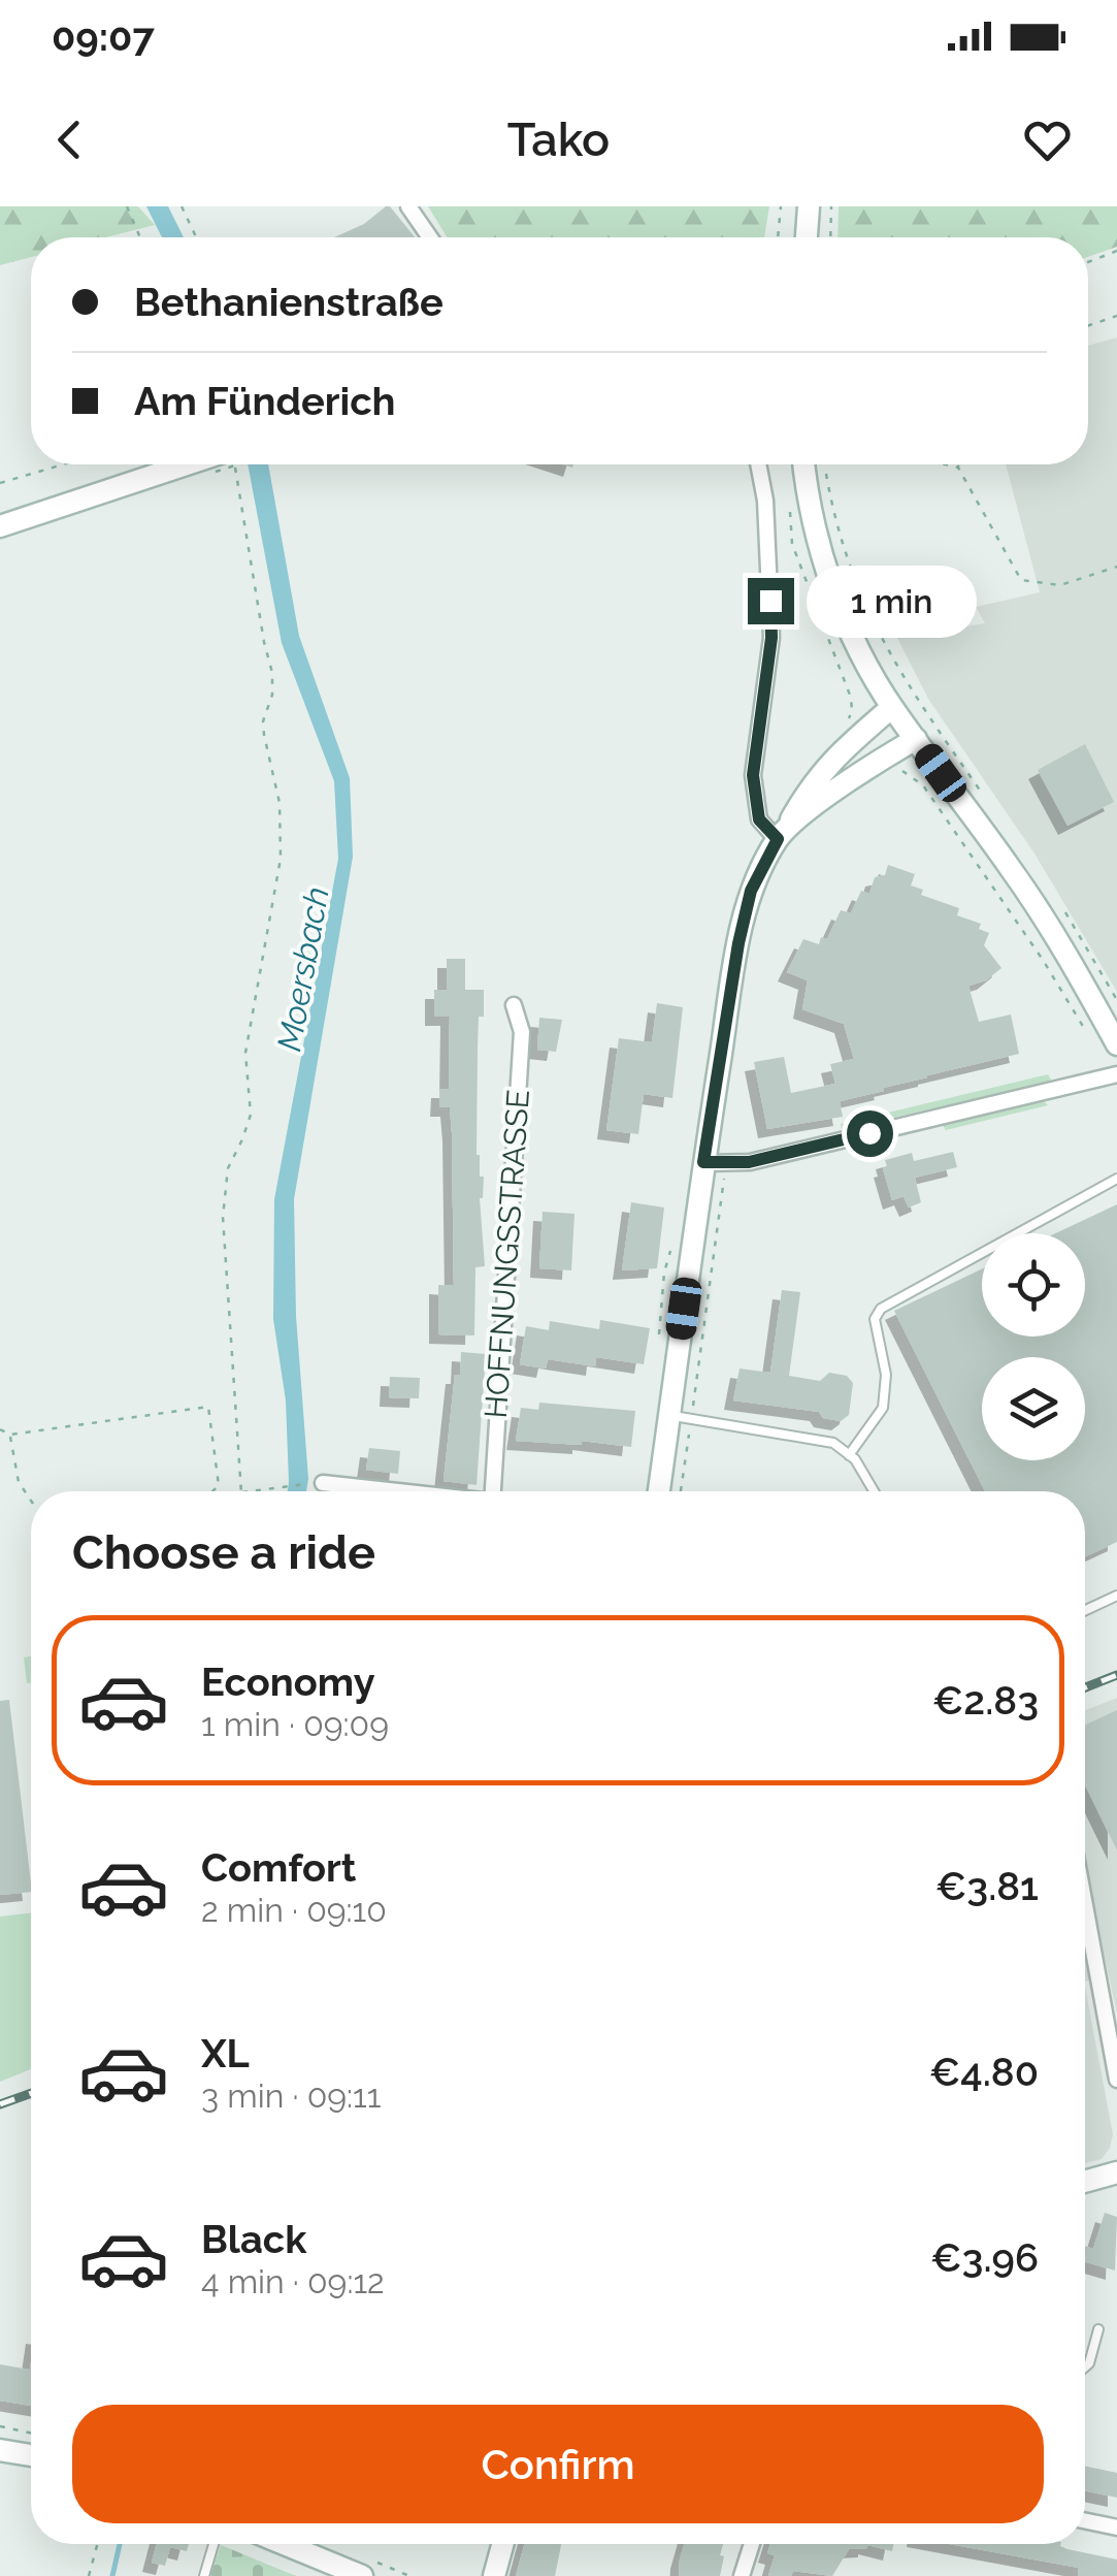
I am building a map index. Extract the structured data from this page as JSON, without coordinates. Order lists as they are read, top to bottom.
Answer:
{
  "streets": {
    "street": ["HOFFNUNGSSTRASSE"]
  },
  "water": ["Moersbach"],
  "page": {
    "status": "09:07",
    "header": "Tako",
    "banner": ["Bethanienstraße", "Am Fünderich"],
    "bubble": "1 min",
    "heading": "Choose a ride",
    "list": [
      {
        "name": "Economy",
        "note": "1 min · 09:09",
        "value": "€2.83"
      },
      {
        "name": "Comfort",
        "note": "2 min · 09:10",
        "value": "€3.81"
      },
      {
        "name": "XL",
        "note": "3 min · 09:11",
        "value": "€4.80"
      },
      {
        "name": "Black",
        "note": "4 min · 09:12",
        "value": "€3.96"
      }
    ],
    "buttons": "Confirm"
  }
}
